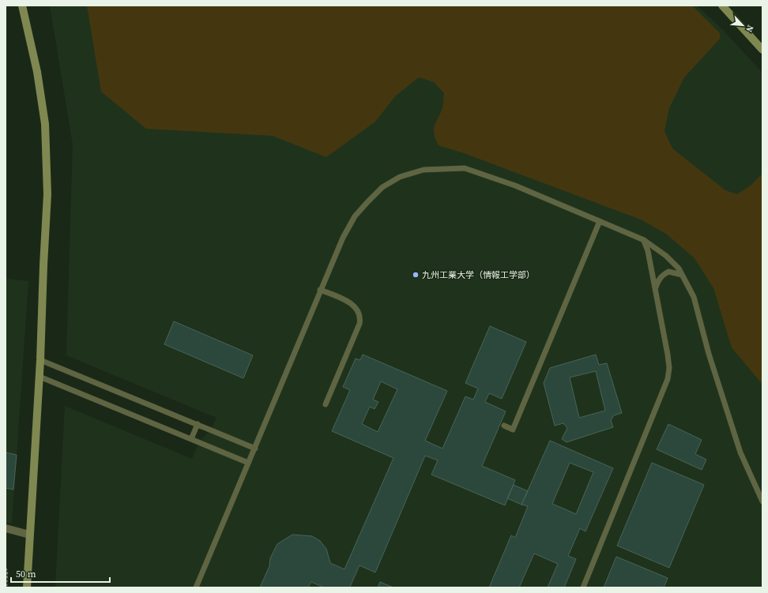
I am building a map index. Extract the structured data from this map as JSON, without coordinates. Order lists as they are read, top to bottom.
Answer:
{
  "places": ["九州工業大学（情報工学部）"],
  "scale_bar": "50 m",
  "north": "bottom right"
}
